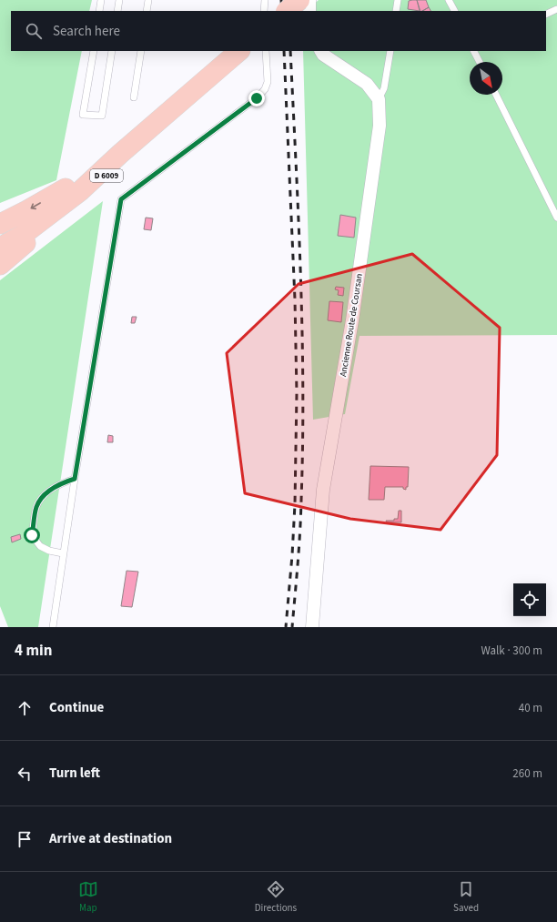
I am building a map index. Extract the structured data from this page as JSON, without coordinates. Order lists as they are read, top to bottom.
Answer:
{
  "streets": {
    "main road": ["D 6009"],
    "street": ["Ancienne Route de Coursan"]
  },
  "north": "bottom right",
  "page": {
    "search": "Search here",
    "heading": ["4 min", "Walk · 300 m"],
    "list": [
      ["Continue", "40 m"],
      ["Turn left", "260 m"],
      "Arrive at destination"
    ],
    "nav": ["Map", "Directions", "Saved"]
  }
}
